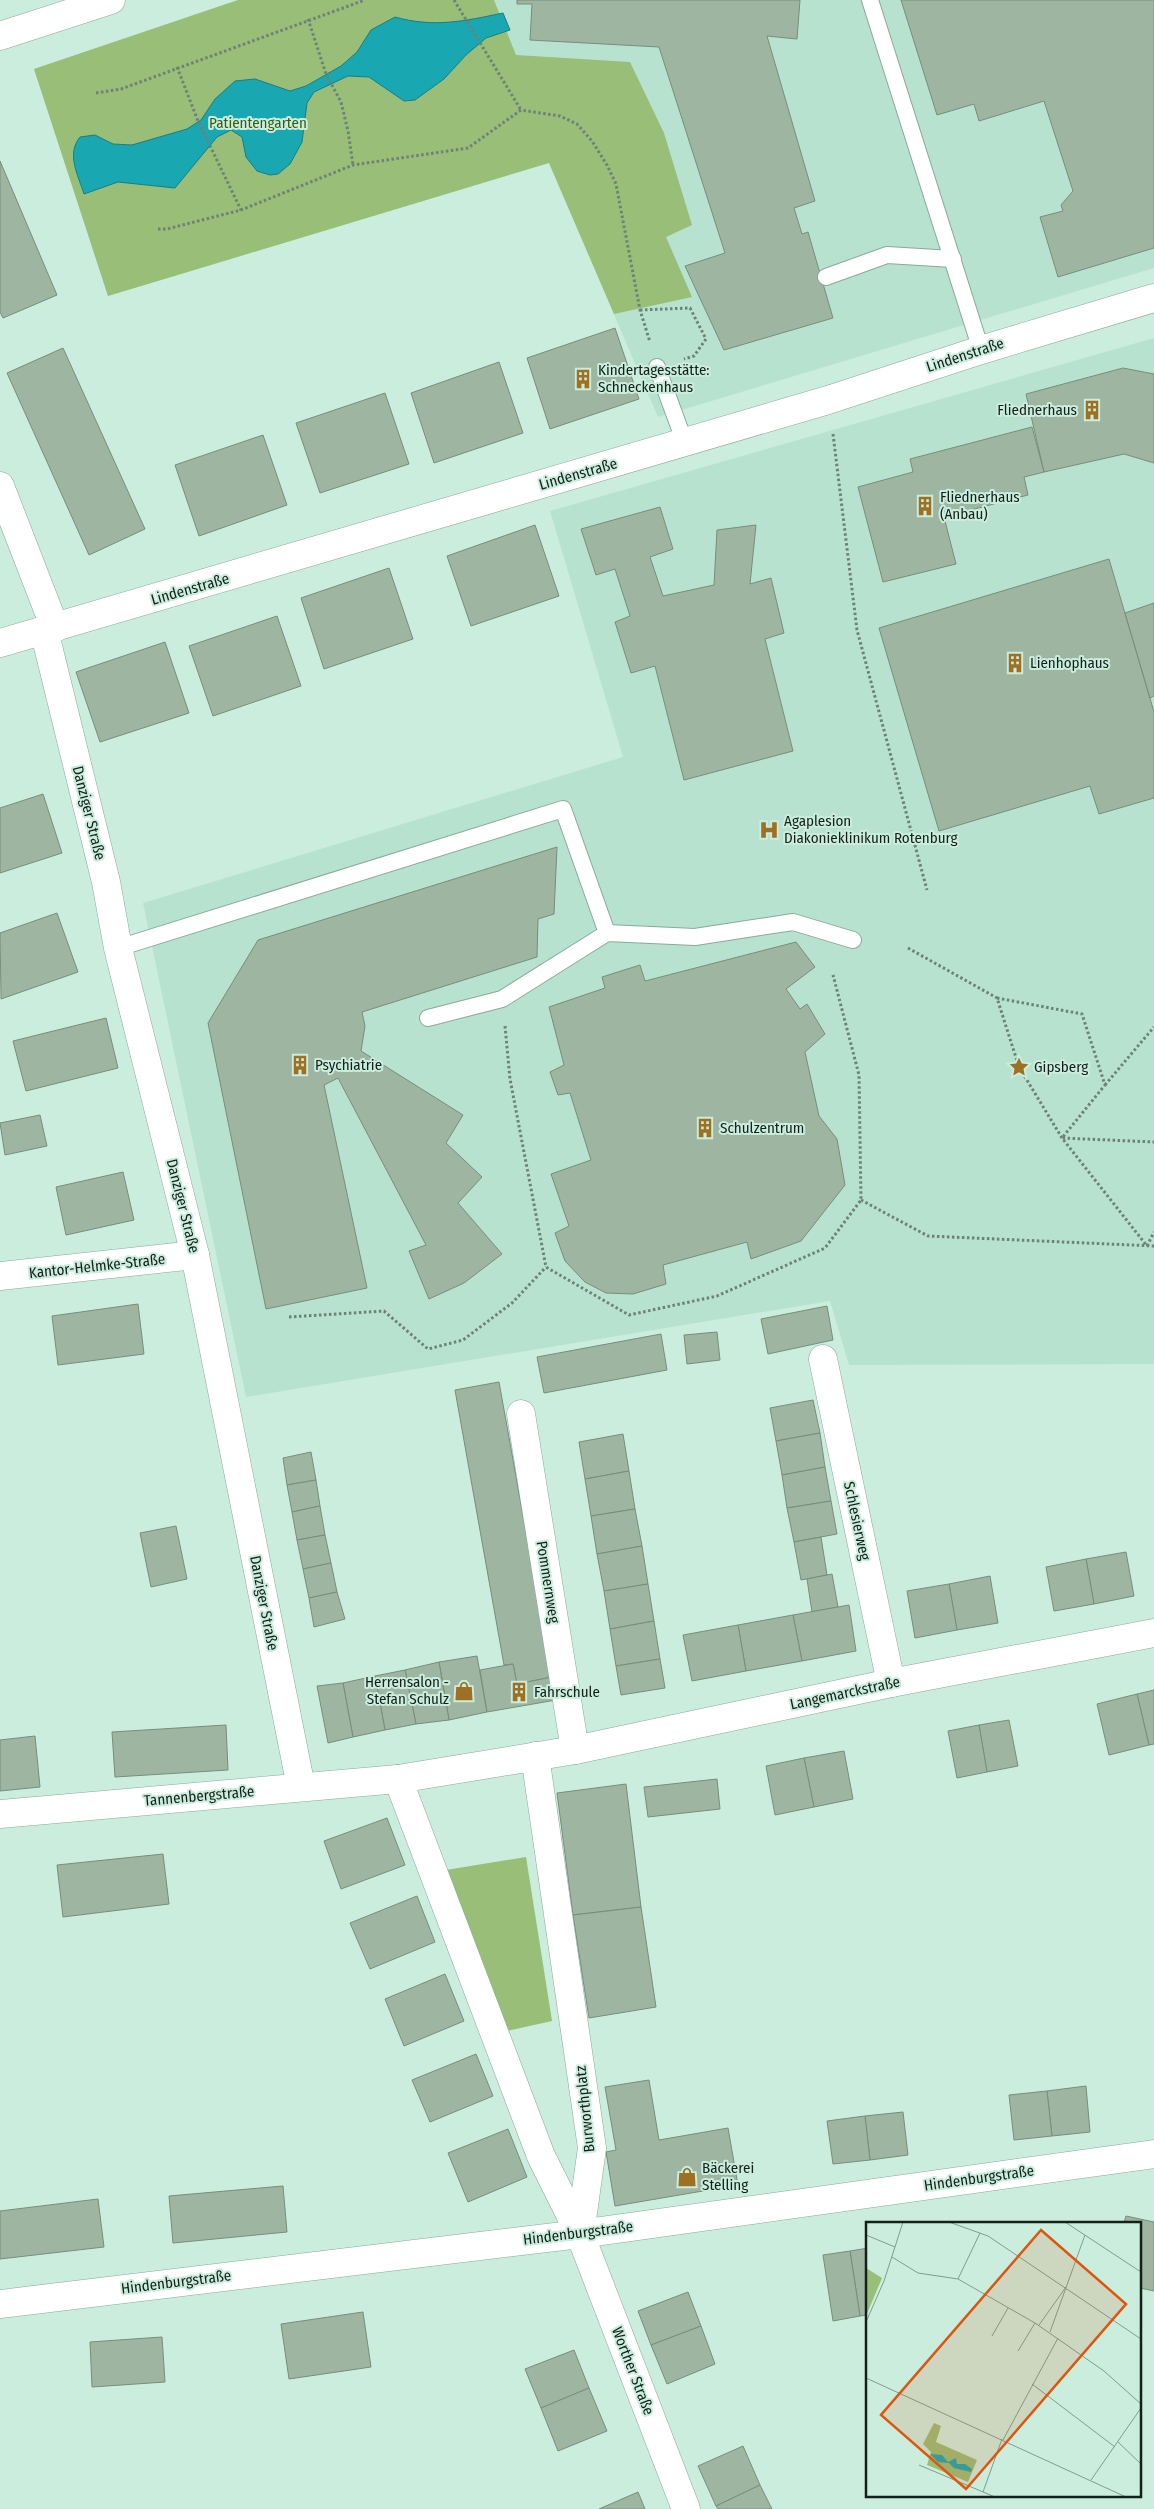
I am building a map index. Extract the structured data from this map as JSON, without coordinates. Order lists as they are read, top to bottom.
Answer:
{
  "streets": {
    "street": [
      "Lindenstraße",
      "Danziger Straße",
      "Kantor-Helmke-Straße",
      "Schlesierweg",
      "Pommernweg",
      "Langemarckstraße",
      "Tannenbergstraße",
      "Burworthplatz",
      "Hindenburgstraße",
      "Worther Straße"
    ]
  },
  "crossings": [
    ["Lindenstraße", "Danziger Straße"],
    ["Danziger Straße", "Kantor-Helmke-Straße"],
    ["Danziger Straße", "Tannenbergstraße"],
    ["Schlesierweg", "Langemarckstraße"],
    ["Pommernweg", "Langemarckstraße"],
    ["Langemarckstraße", "Burworthplatz"],
    ["Burworthplatz", "Hindenburgstraße"],
    ["Burworthplatz", "Worther Straße"],
    ["Hindenburgstraße", "Worther Straße"]
  ],
  "parks": ["Patientengarten"],
  "places": {
    "building": [
      "Kindertagesstätte: Schneckenhaus",
      "Fliednerhaus",
      "Fliednerhaus (Anbau)",
      "Lienhophaus",
      "Psychiatrie",
      "Schulzentrum",
      "Fahrschule"
    ],
    "hospital": ["Agaplesion Diakonieklinikum Rotenburg"],
    "place": ["Gipsberg"],
    "shop": ["Herrensalon - Stefan Schulz", "Bäckerei Stelling"]
  }
}
